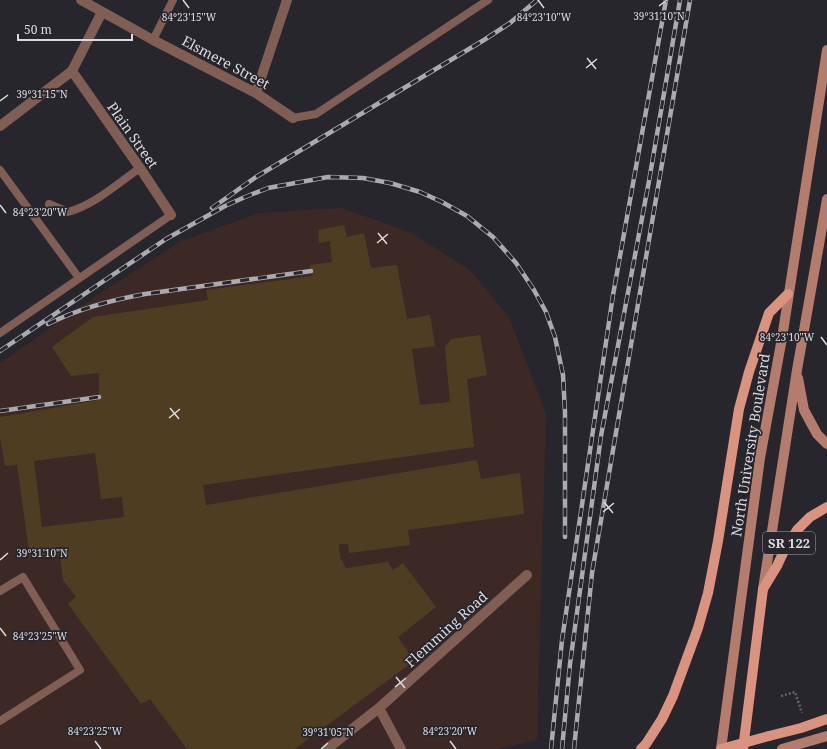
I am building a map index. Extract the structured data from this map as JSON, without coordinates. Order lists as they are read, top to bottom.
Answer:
{
  "streets": {
    "main road": ["North University Boulevard", "SR 122"],
    "street": ["Elsmere Street", "Plain Street", "Flemming Road"]
  },
  "scale_bar": "50 m",
  "coordinates": [
    "39°31'10\"N",
    "84°23'15\"W",
    "84°23'10\"W",
    "39°31'15\"N",
    "84°23'20\"W",
    "84°23'25\"W",
    "39°31'05\"N"
  ]
}
